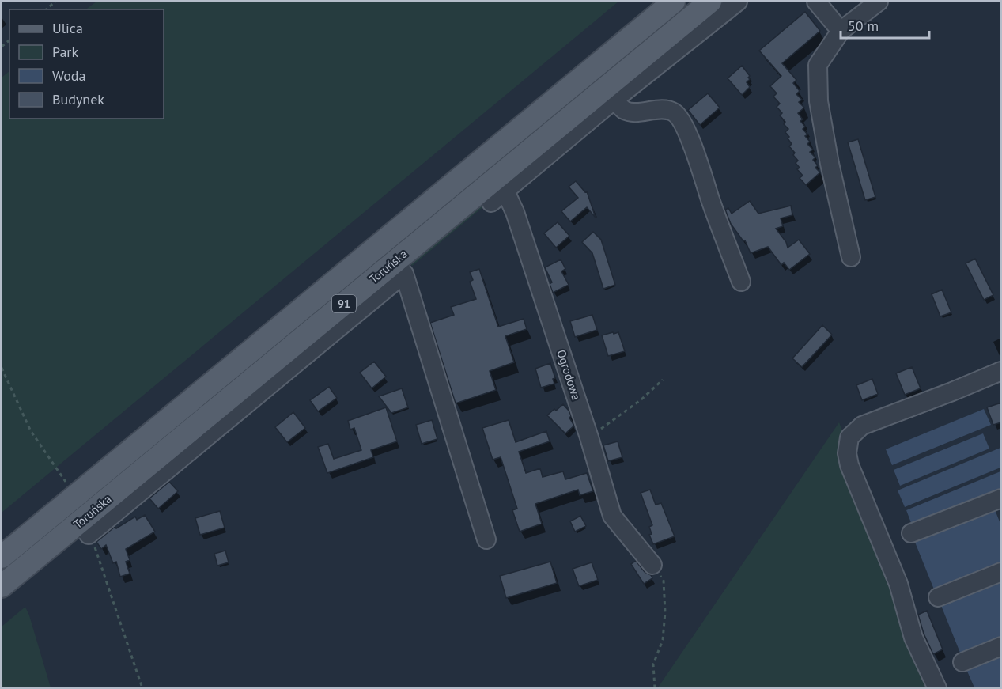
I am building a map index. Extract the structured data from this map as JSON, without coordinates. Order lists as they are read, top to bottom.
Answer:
{
  "streets": {
    "main road": ["Toruńska", "91"],
    "street": ["Ogrodowa"]
  },
  "crossings": [
    ["Toruńska", "Ogrodowa"]
  ],
  "legend": [
    "Ulica",
    "Park",
    "Woda",
    "Budynek"
  ],
  "scale_bar": "50 m"
}
